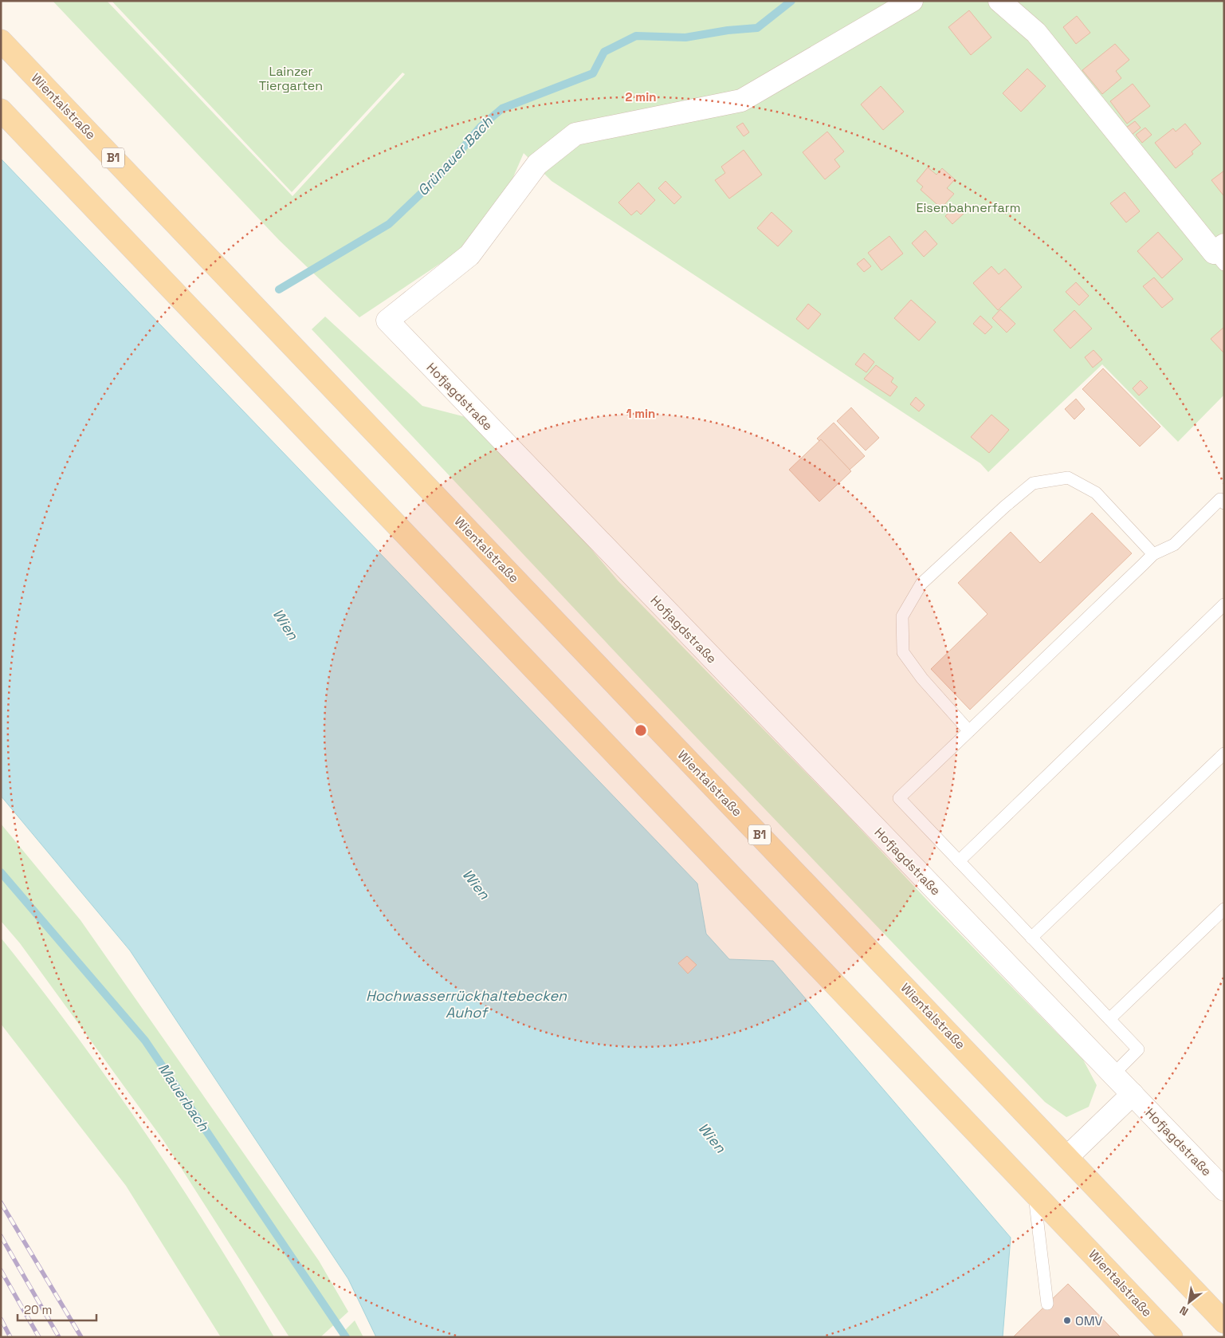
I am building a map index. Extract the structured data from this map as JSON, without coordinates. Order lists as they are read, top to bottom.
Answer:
{
  "streets": {
    "main road": ["Wientalstraße", "B1"],
    "street": ["Hofjagdstraße"]
  },
  "water": [
    "Grünauer Bach",
    "Wien",
    "Hochwasserrückhaltebecken Auhof",
    "Mauerbach"
  ],
  "parks": ["Lainzer Tiergarten", "Eisenbahnerfarm"],
  "places": ["OMV"],
  "scale_bar": "20 m",
  "north": "bottom left",
  "rings": ["2 min", "1 min"]
}
